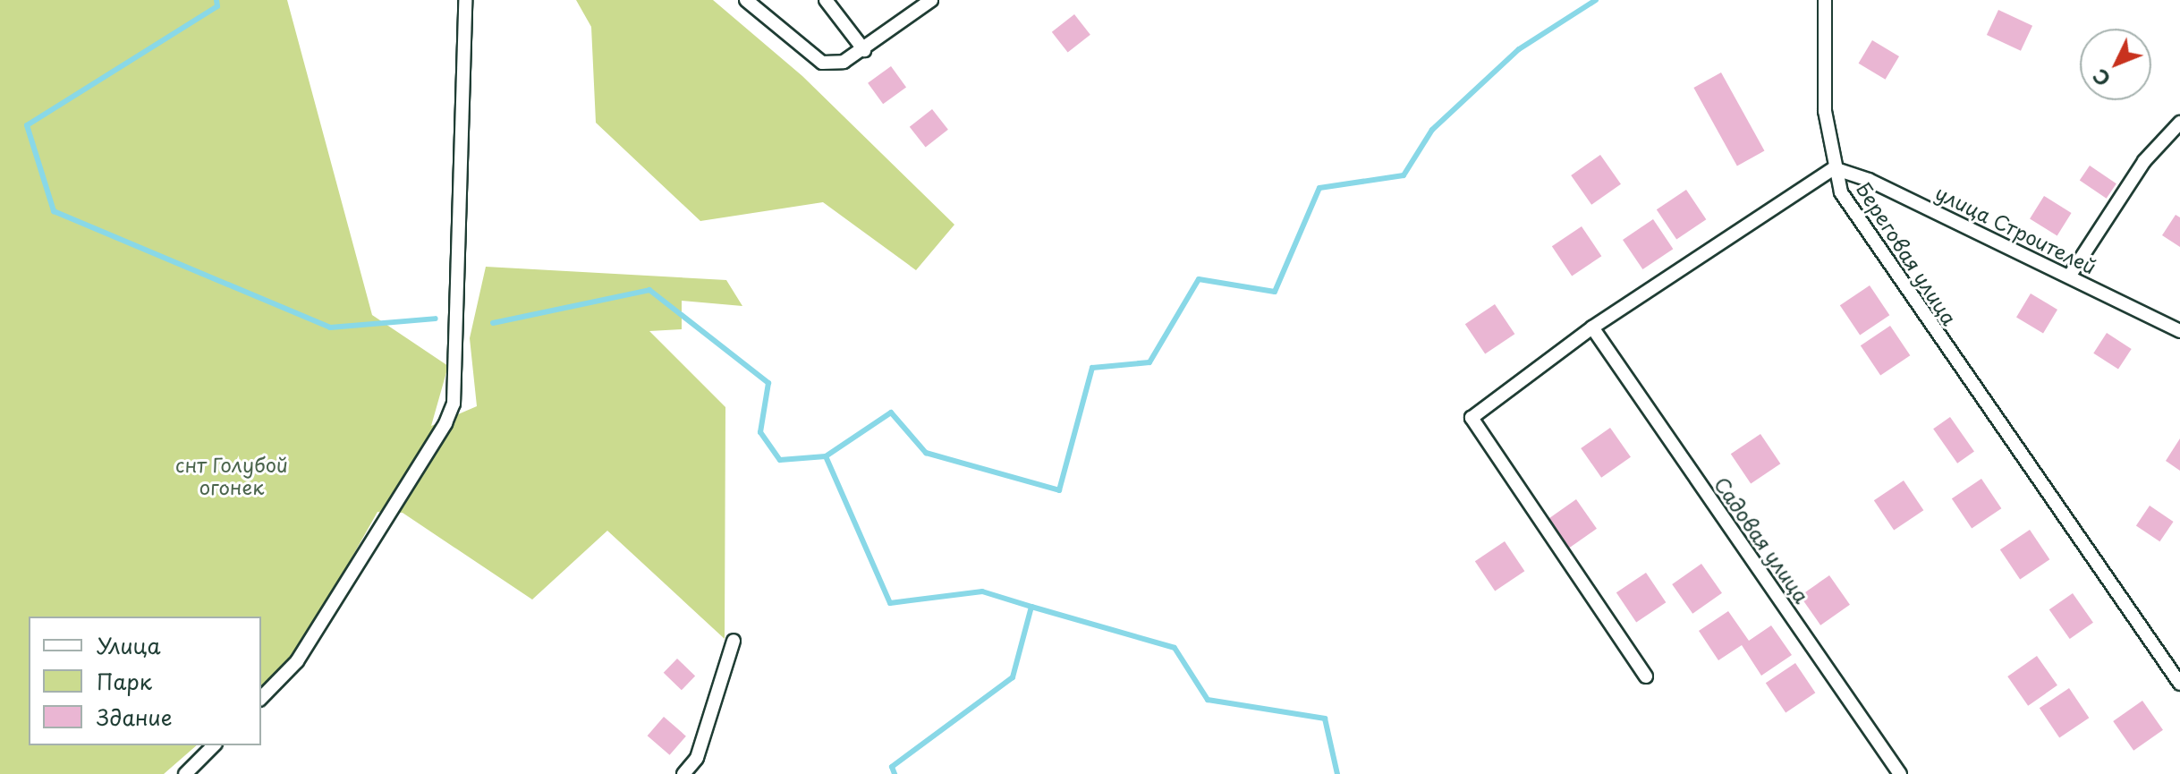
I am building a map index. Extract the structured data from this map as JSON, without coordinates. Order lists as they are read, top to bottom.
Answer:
{
  "streets": {
    "street": ["улица Строителей", "Береговая улица", "Садовая улица"]
  },
  "crossings": [
    ["улица Строителей", "Береговая улица"],
    ["Береговая улица", "Садовая улица"]
  ],
  "parks": ["снт Голубой огонек"],
  "legend": ["Улица", "Парк", "Здание"],
  "north": "bottom left"
}
